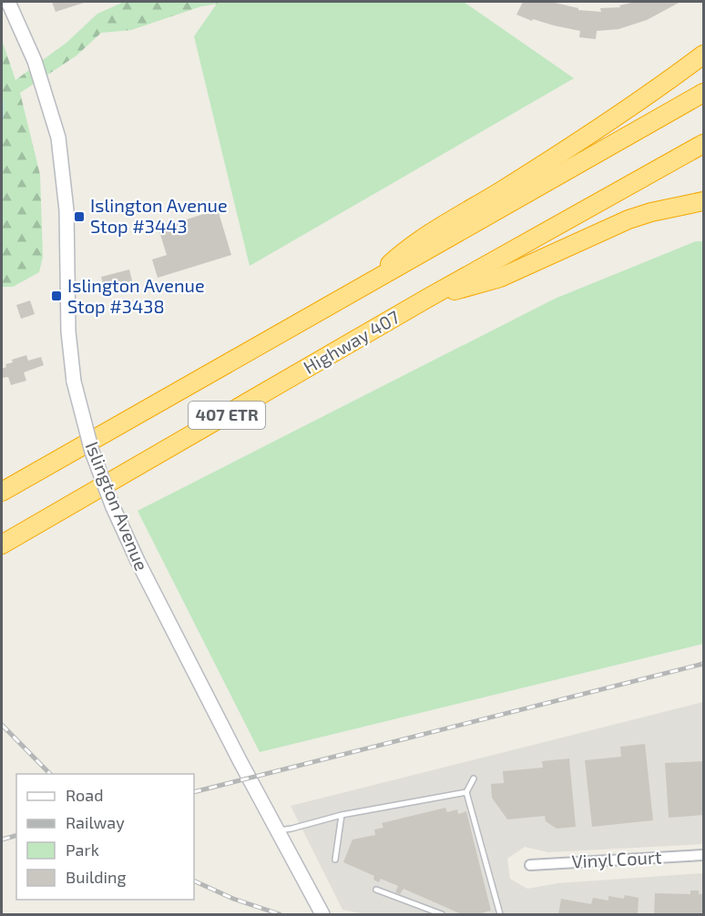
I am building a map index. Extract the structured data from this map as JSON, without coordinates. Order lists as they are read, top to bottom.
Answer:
{
  "streets": {
    "highway": ["Highway 407", "407 ETR"],
    "main road": ["Islington Avenue"],
    "street": ["Vinyl Court"]
  },
  "places": {
    "transit": ["Islington Avenue Stop #3443", "Islington Avenue Stop #3438"]
  },
  "legend": [
    "Road",
    "Railway",
    "Park",
    "Building"
  ]
}
